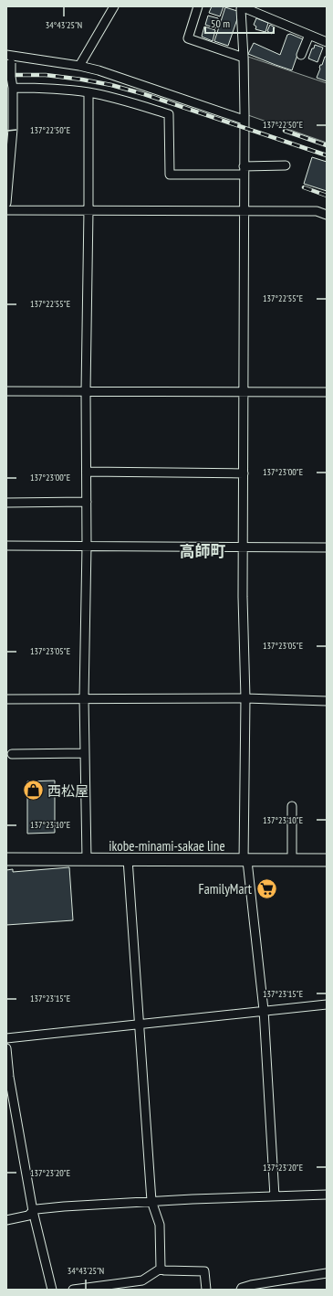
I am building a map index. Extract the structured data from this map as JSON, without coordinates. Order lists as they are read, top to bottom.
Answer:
{
  "streets": {
    "main road": ["ikobe-minami-sakae line"]
  },
  "districts": ["高師町"],
  "places": {
    "shop": ["西松屋"],
    "supermarket": ["FamilyMart"]
  },
  "scale_bar": "50 m",
  "coordinates": [
    "34°43'25\"N",
    "137°22'50\"E",
    "137°22'55\"E",
    "137°23'00\"E",
    "137°23'05\"E",
    "137°23'10\"E",
    "137°23'15\"E",
    "137°23'20\"E"
  ]
}
